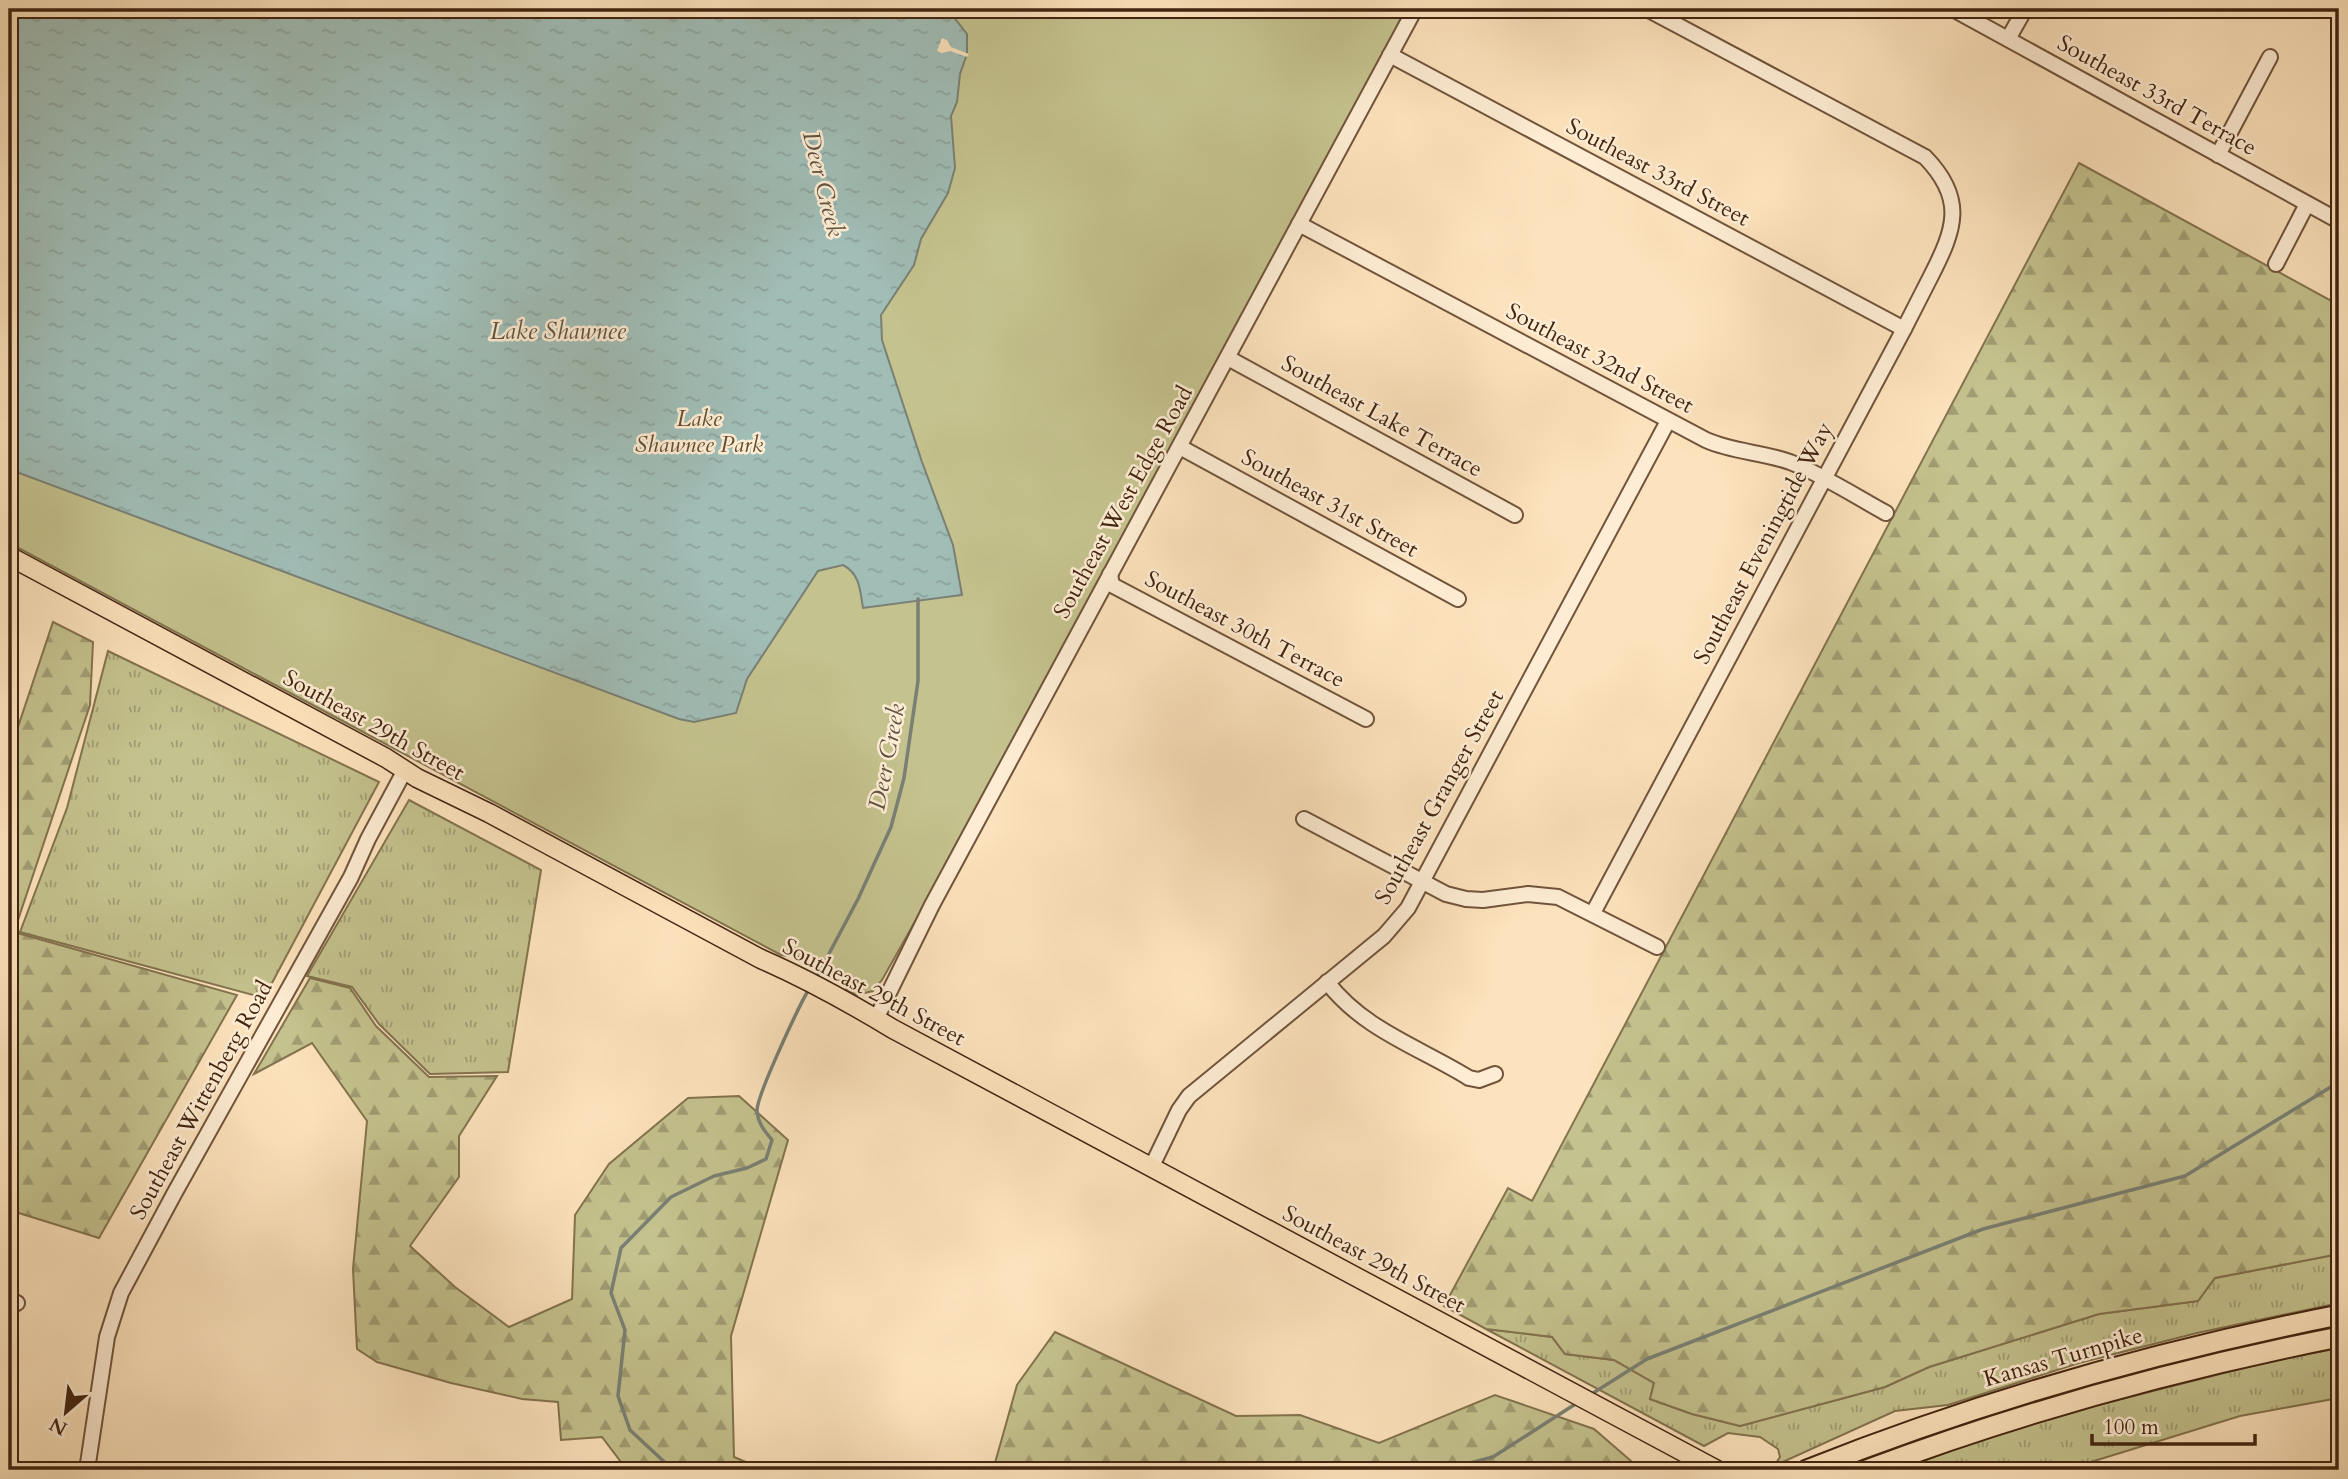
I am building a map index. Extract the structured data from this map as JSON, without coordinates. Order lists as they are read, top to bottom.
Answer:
{
  "streets": {
    "highway": ["Kansas Turnpike"],
    "main road": ["Southeast 29th Street"],
    "street": [
      "Southeast 33rd Terrace",
      "Southeast 33rd Street",
      "Southeast 32nd Street",
      "Southeast Lake Terrace",
      "Southeast West Edge Road",
      "Southeast 31st Street",
      "Southeast Eveningtide Way",
      "Southeast 30th Terrace",
      "Southeast Granger Street",
      "Southeast Wittenberg Road"
    ]
  },
  "crossings": [
    ["Southeast 33rd Street", "Southeast West Edge Road"],
    ["Southeast 33rd Street", "Southeast Eveningtide Way"],
    ["Southeast 32nd Street", "Southeast West Edge Road"],
    ["Southeast 32nd Street", "Southeast Eveningtide Way"],
    ["Southeast 32nd Street", "Southeast Granger Street"],
    ["Southeast Lake Terrace", "Southeast West Edge Road"],
    ["Southeast West Edge Road", "Southeast 31st Street"],
    ["Southeast West Edge Road", "Southeast 30th Terrace"],
    ["Southeast West Edge Road", "Southeast 29th Street"],
    ["Southeast 29th Street", "Southeast Granger Street"],
    ["Southeast 29th Street", "Southeast Wittenberg Road"]
  ],
  "water": ["Deer Creek", "Lake Shawnee"],
  "parks": ["Lake Shawnee Park"],
  "scale_bar": "100 m",
  "north": "bottom left"
}
